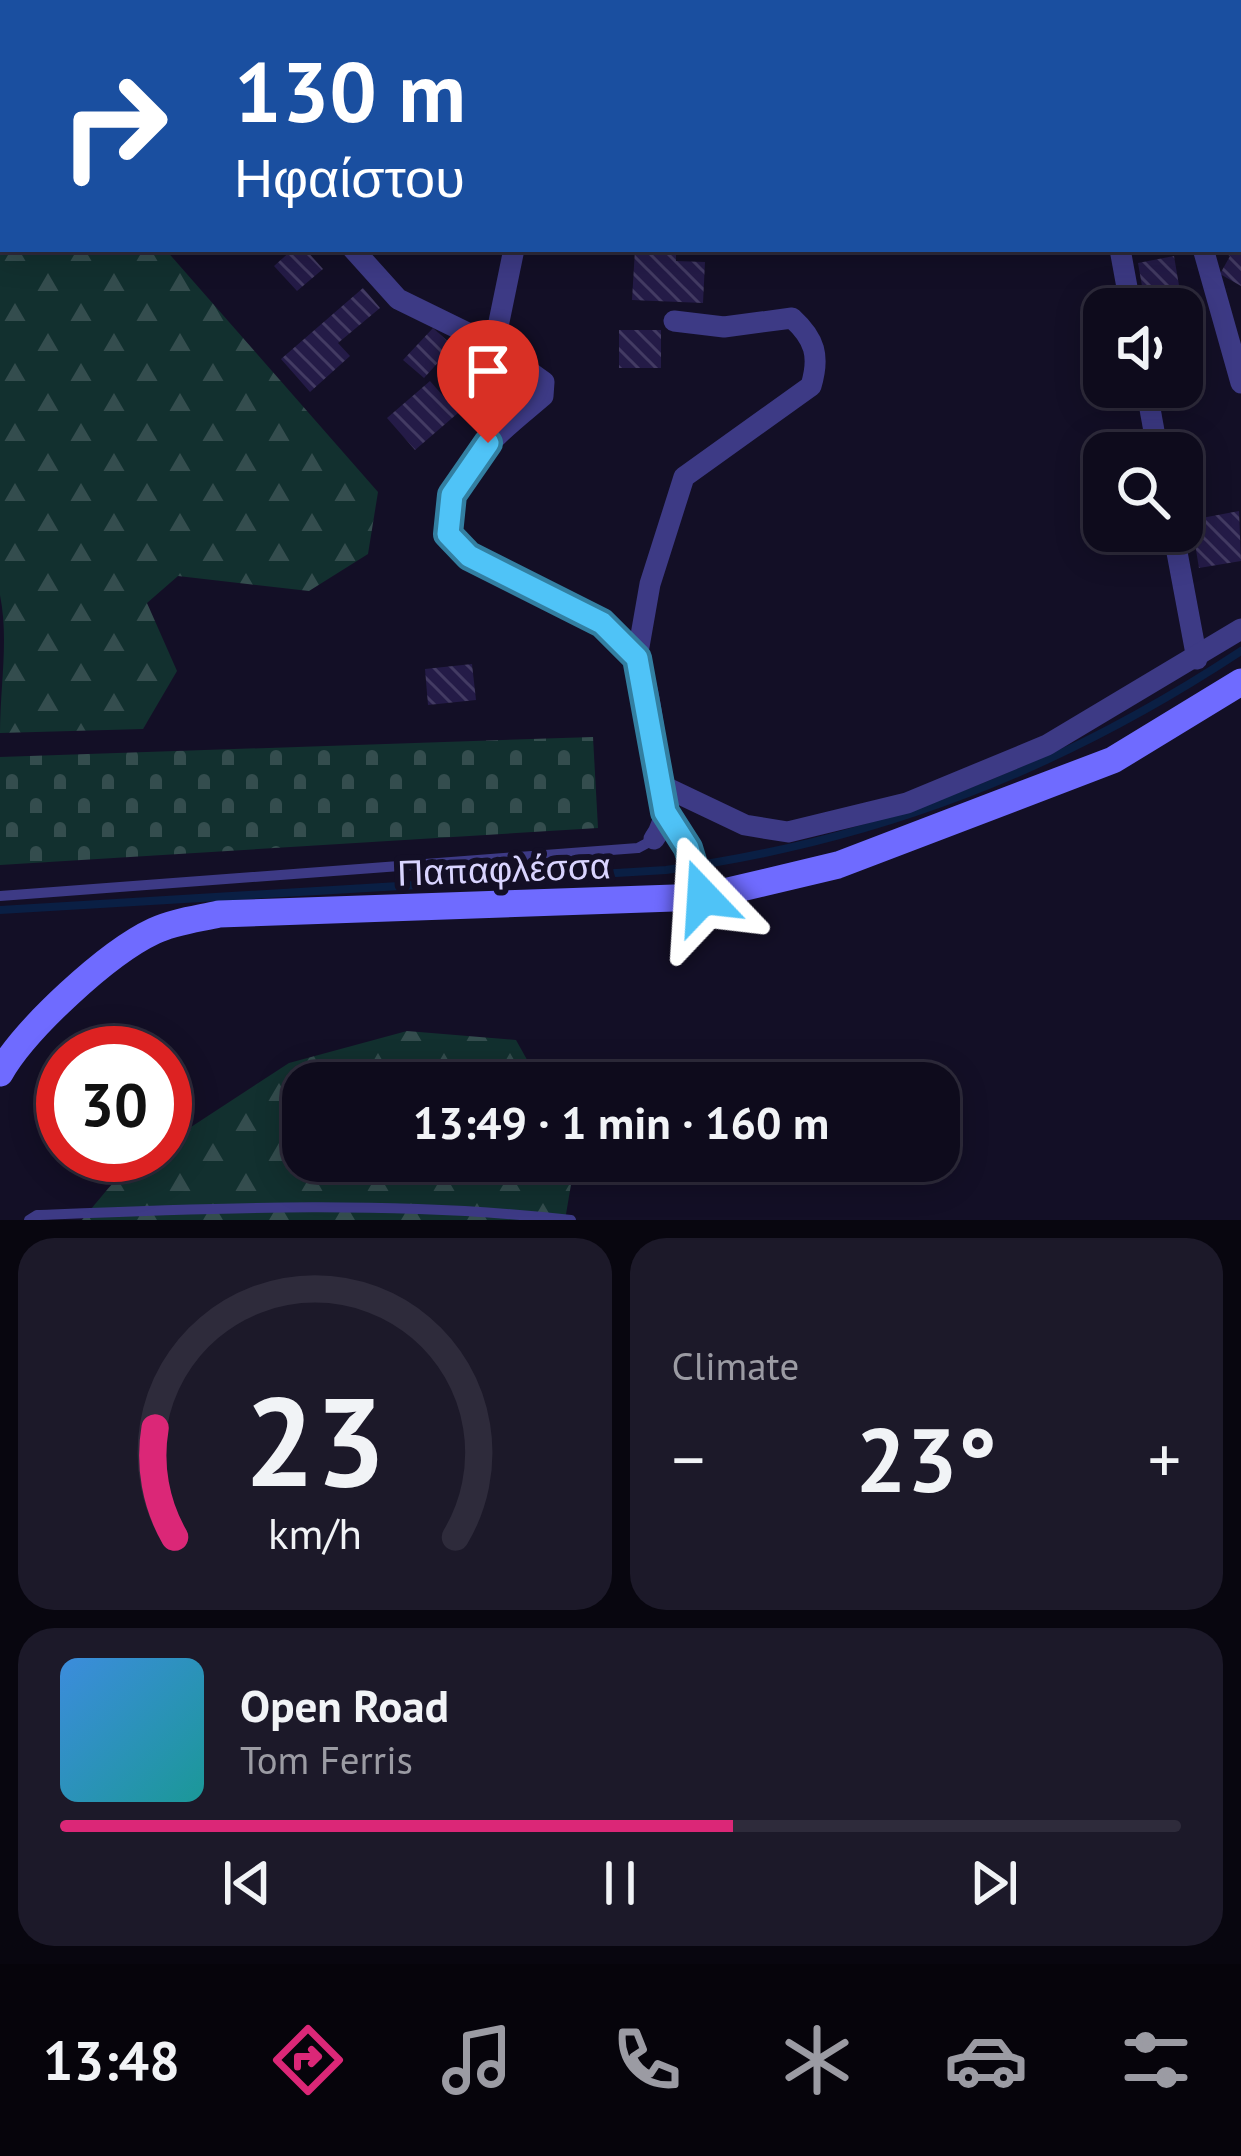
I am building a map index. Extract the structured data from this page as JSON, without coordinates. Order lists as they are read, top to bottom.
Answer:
{
  "streets": {
    "street": ["Παπαφλέσσα"]
  },
  "page": {
    "turn": ["130 m", "Ηφαίστου"],
    "limit": "30",
    "trip": "13:49 · 1 min · 160 m",
    "tile": "Climate",
    "heat": ["−", "23°", "+"],
    "song": ["Open Road", "Tom Ferris"],
    "tabs": "13:48",
    "gauge": ["23", "km/h"]
  }
}
